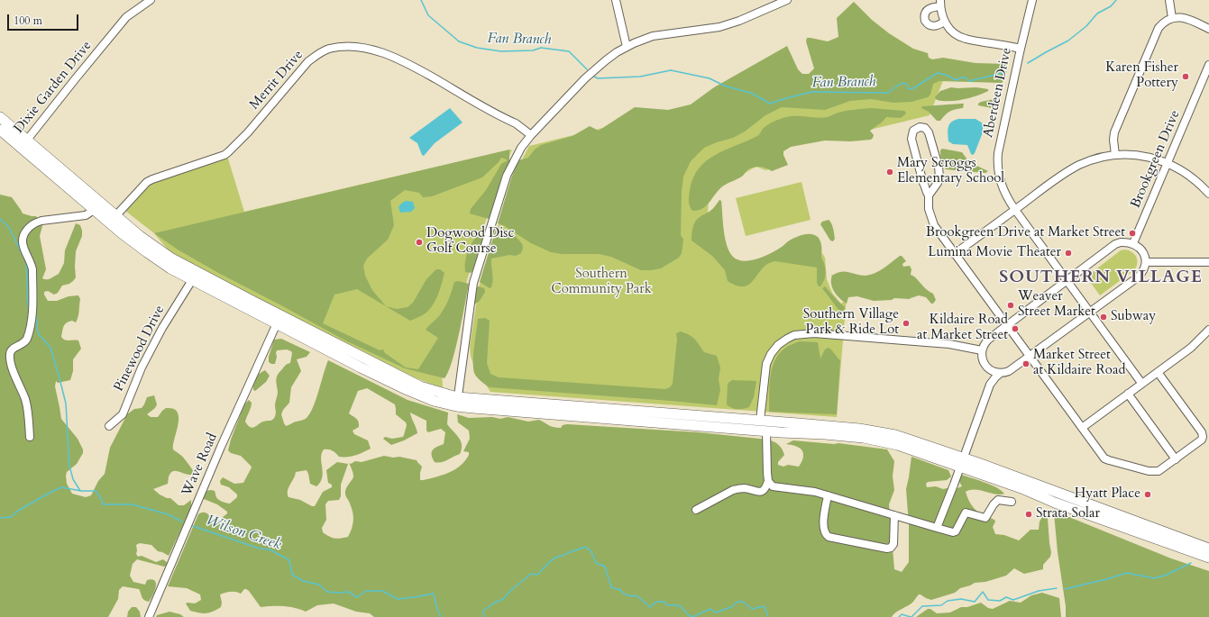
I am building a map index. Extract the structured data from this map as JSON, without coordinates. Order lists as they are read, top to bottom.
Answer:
{
  "streets": {
    "street": [
      "Merrit Drive",
      "Dixie Garden Drive",
      "Aberdeen Drive",
      "Brookgreen Drive",
      "Pinewood Drive",
      "Wave Road"
    ]
  },
  "districts": ["SOUTHERN VILLAGE"],
  "water": ["Fan Branch", "Wilson Creek"],
  "parks": ["Southern Community Park"],
  "places": [
    "Karen Fisher Pottery",
    "Mary Scroggs Elementary School",
    "Brookgreen Drive at Market Street",
    "Dogwood Disc Golf Course",
    "Lumina Movie Theater",
    "Weaver Street Market",
    "Subway",
    "Southern Village Park & Ride Lot",
    "Kildaire Road at Market Street",
    "Market Street at Kildaire Road",
    "Hyatt Place",
    "Strata Solar"
  ],
  "scale_bar": "100 m"
}
